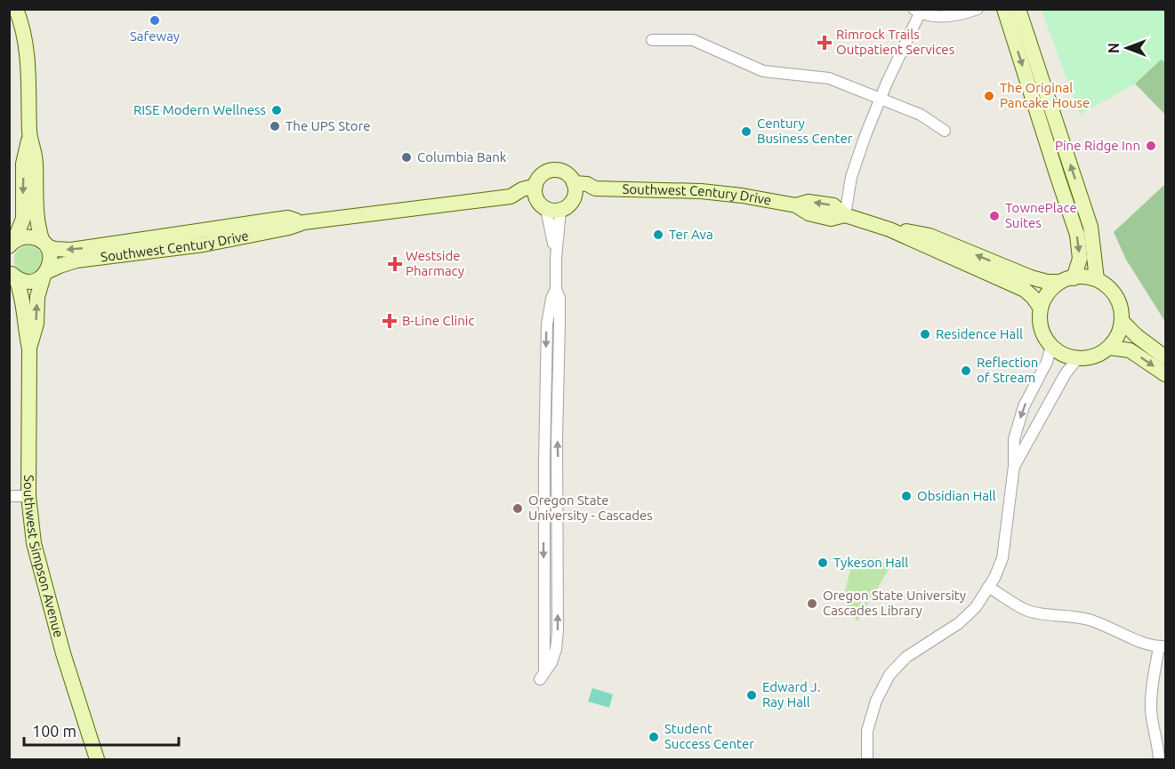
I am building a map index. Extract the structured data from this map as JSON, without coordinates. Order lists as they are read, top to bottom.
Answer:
{
  "streets": {
    "street": ["Southwest Century Drive", "Southwest Simpson Avenue"]
  },
  "crossings": [
    ["Southwest Century Drive", "Southwest Simpson Avenue"]
  ],
  "places": {
    "other": [
      "Safeway",
      "The Original Pancake House",
      "RISE Modern Wellness",
      "The UPS Store",
      "Century Business Center",
      "Pine Ridge Inn",
      "Columbia Bank",
      "TownePlace Suites",
      "Ter Ava",
      "Residence Hall",
      "Reflection of Stream",
      "Obsidian Hall",
      "Oregon State University - Cascades",
      "Tykeson Hall",
      "Oregon State University Cascades Library",
      "Edward J. Ray Hall",
      "Student Success Center"
    ],
    "health": ["Rimrock Trails Outpatient Services", "Westside Pharmacy", "B-Line Clinic"]
  },
  "scale_bar": "100 m",
  "north": "left"
}
